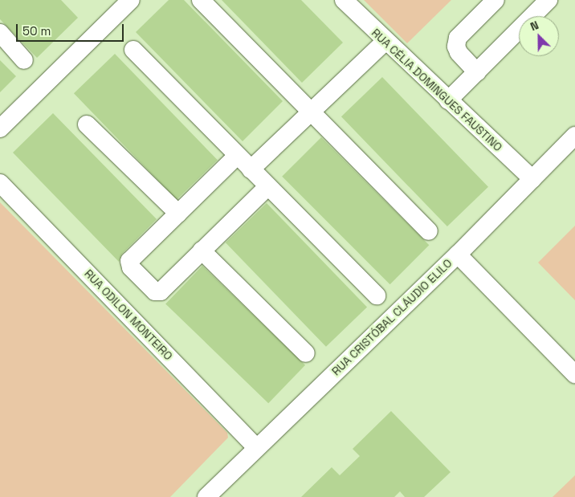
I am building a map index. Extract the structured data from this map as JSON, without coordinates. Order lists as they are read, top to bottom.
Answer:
{
  "streets": {
    "street": ["RUA CÉLIA DOMINGUES FAUSTINO", "RUA ODILON MONTEIRO", "RUA CRISTÓBAL CLÁUDIO ELILO"]
  },
  "crossings": [
    ["RUA CÉLIA DOMINGUES FAUSTINO", "RUA CRISTÓBAL CLÁUDIO ELILO"],
    ["RUA ODILON MONTEIRO", "RUA CRISTÓBAL CLÁUDIO ELILO"]
  ],
  "scale_bar": "50 m",
  "north": "top left"
}
